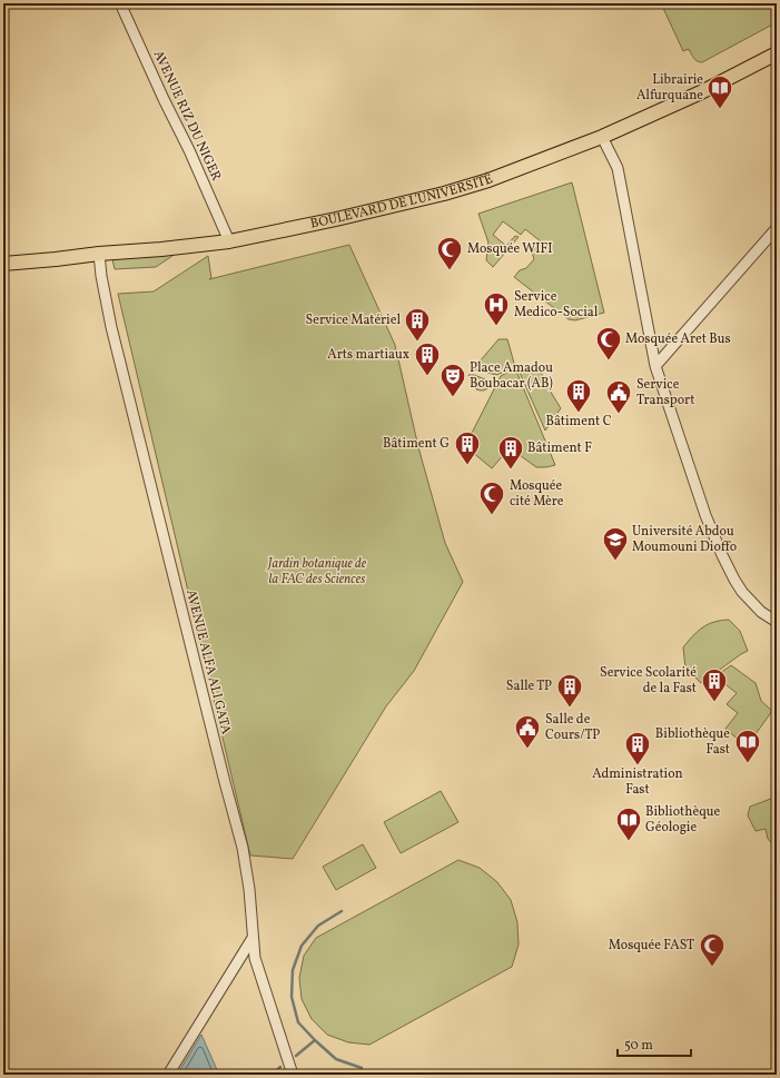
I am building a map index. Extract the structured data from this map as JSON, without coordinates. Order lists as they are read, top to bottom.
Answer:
{
  "streets": {
    "main road": ["BOULEVARD DE L'UNIVERSITÉ"],
    "street": ["AVENUE RIZ DU NIGER", "AVENUE ALFA ALI GATA"]
  },
  "crossings": [
    ["AVENUE RIZ DU NIGER", "BOULEVARD DE L'UNIVERSITÉ"],
    ["BOULEVARD DE L'UNIVERSITÉ", "AVENUE ALFA ALI GATA"]
  ],
  "parks": ["Jardin botanique de la FAC des Sciences"],
  "places": {
    "library": ["Librairie Alfurquane", "Bibliothèque Fast", "Bibliothèque Géologie"],
    "mosque": [
      "Mosquée WIFI",
      "Mosquée Aret Bus",
      "Mosquée cité Mère",
      "Mosquée FAST"
    ],
    "hospital": ["Service Medico-Social"],
    "building": [
      "Service Matériel",
      "Arts martiaux",
      "Bâtiment C",
      "Bâtiment G",
      "Bâtiment F",
      "Service Scolarité de la Fast",
      "Salle TP",
      "Administration Fast"
    ],
    "theatre": ["Place Amadou Boubacar (AB)"],
    "public building": ["Service Transport", "Salle de Cours/TP"],
    "school or university": ["Université Abdou Moumouni Dioffo"]
  },
  "scale_bar": "50 m"
}
